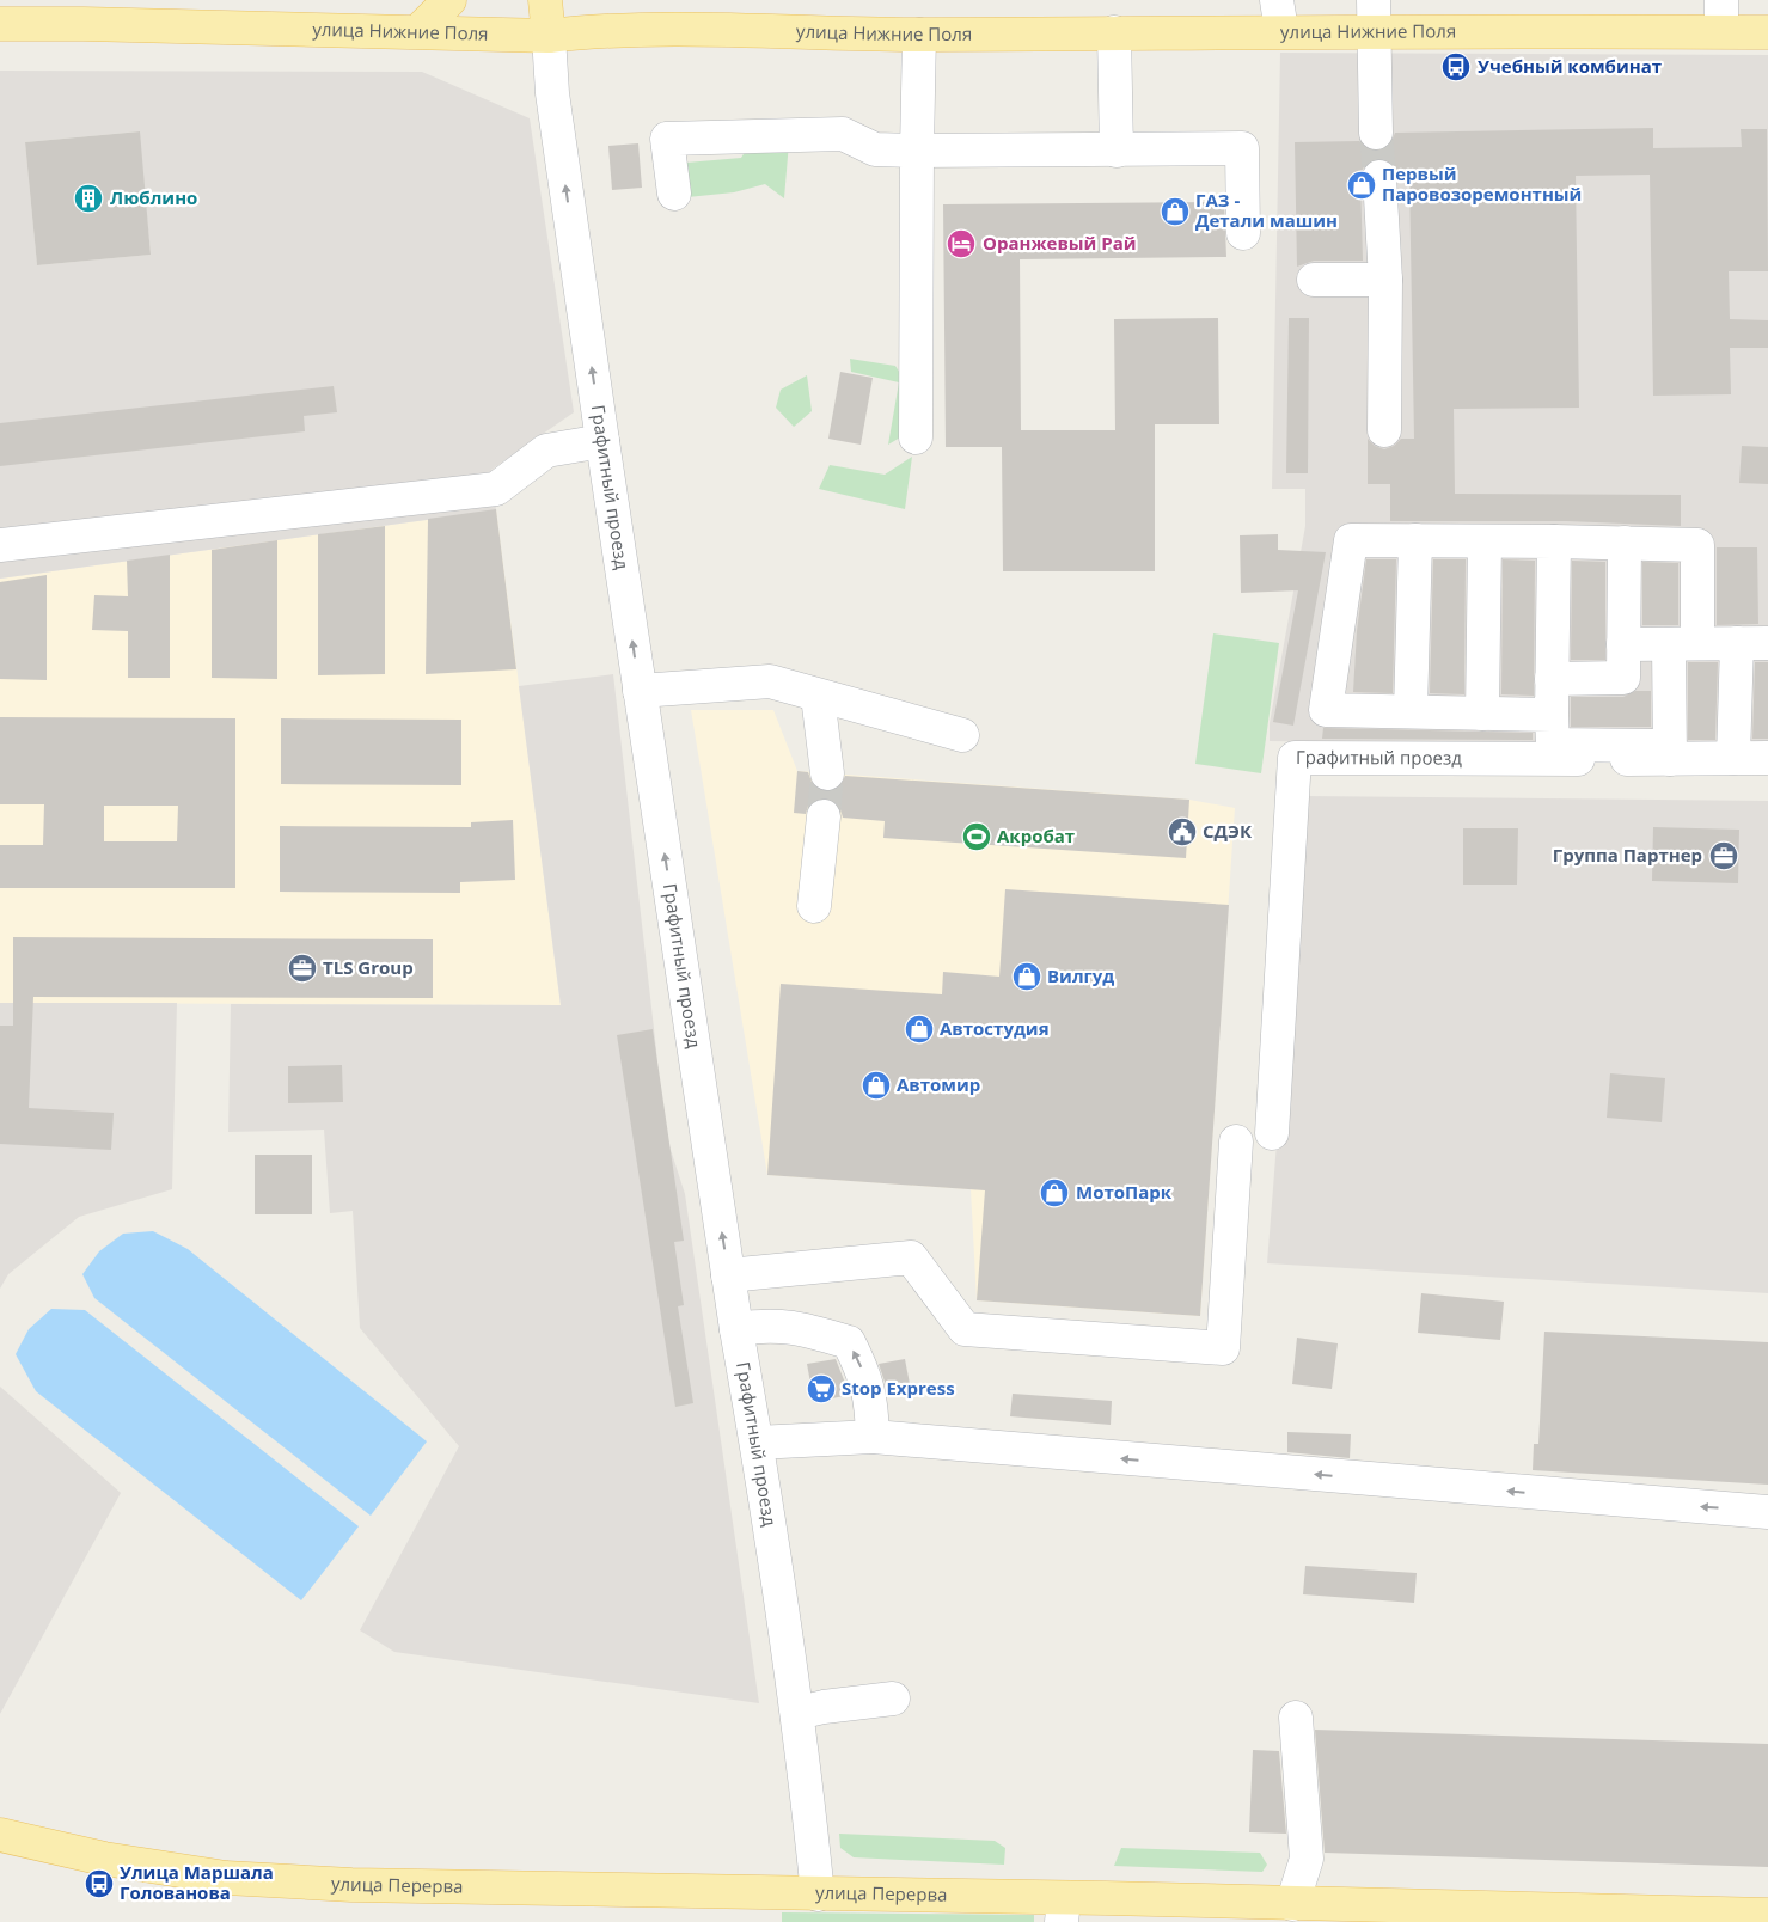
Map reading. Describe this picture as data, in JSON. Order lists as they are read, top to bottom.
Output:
{
  "streets": {
    "main road": ["улица Нижние Поля", "улица Перерва"],
    "street": ["Графитный проезд"]
  },
  "crossings": [
    ["улица Нижние Поля", "Графитный проезд"],
    ["Графитный проезд", "улица Перерва"]
  ],
  "one_way": ["Графитный проезд"],
  "places": {
    "bus stop": ["Учебный комбинат", "Улица Маршала Голованова"],
    "shop": [
      "Первый Паровозоремонтный",
      "ГАЗ - Детали машин",
      "Вилгуд",
      "Автостудия",
      "Автомир",
      "МотоПарк"
    ],
    "building": ["Люблино"],
    "hotel": ["Оранжевый Рай"],
    "public building": ["СДЭК"],
    "sports": ["Акробат"],
    "office": ["Группа Партнер", "TLS Group"],
    "supermarket": ["Stop Express"]
  }
}
